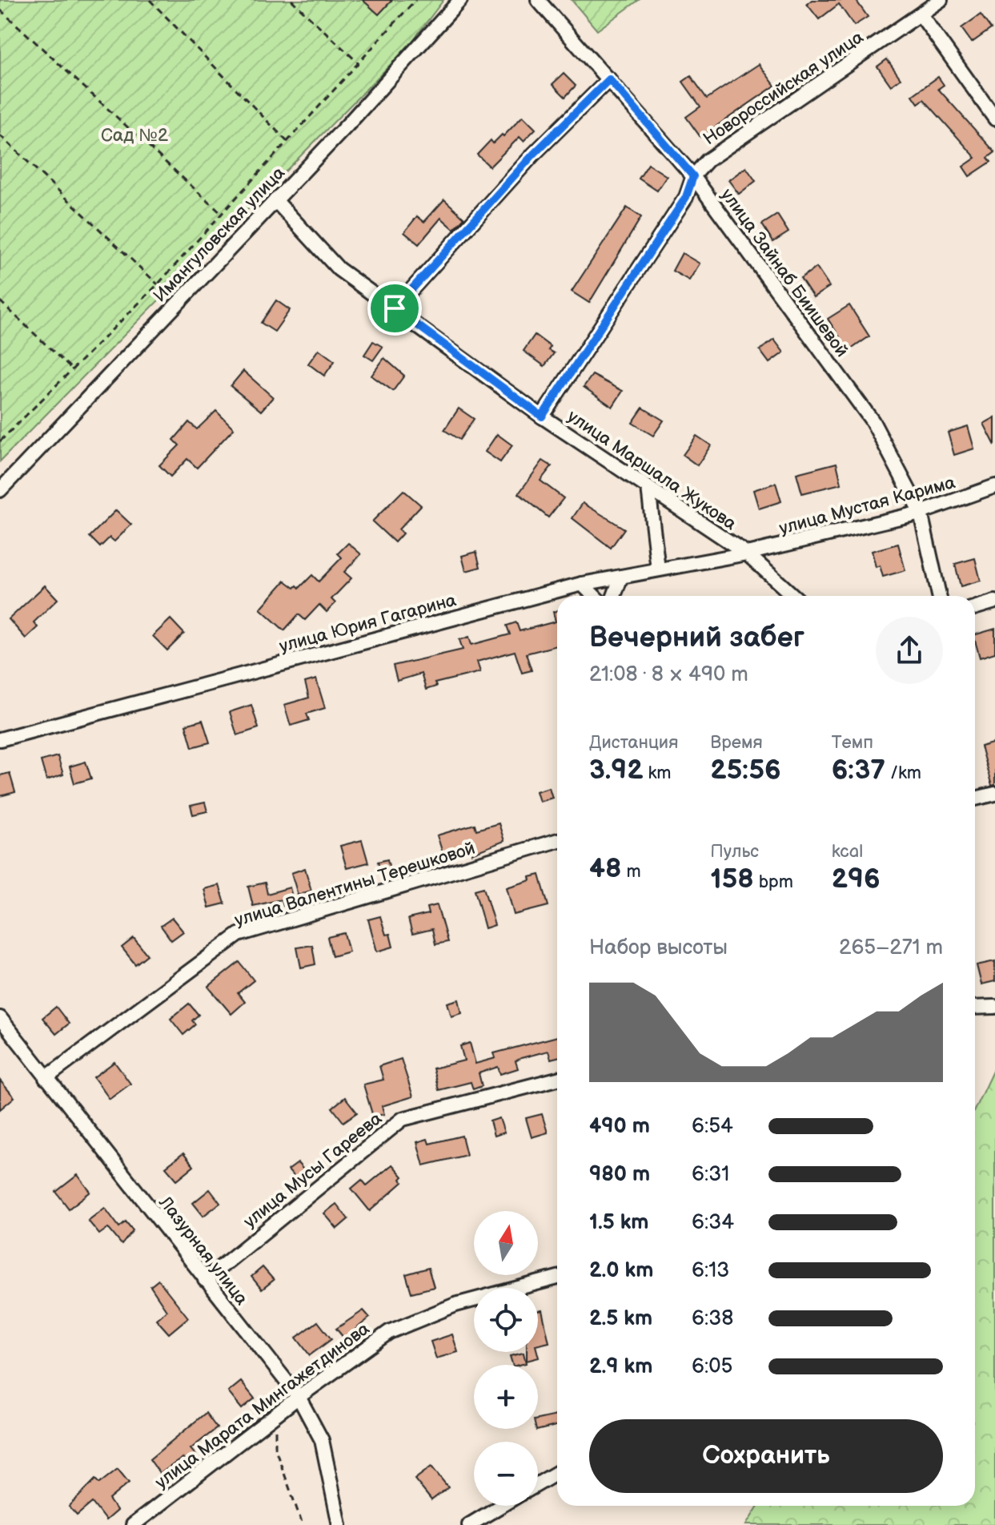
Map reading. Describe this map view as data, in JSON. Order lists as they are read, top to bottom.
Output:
{
  "streets": {
    "street": [
      "Новороссийская улица",
      "Имангуловская улица",
      "улица Зайнаб Биишевой",
      "улица Маршала Жукова",
      "улица Мустая Карима",
      "улица Юрия Гагарина",
      "улица Валентины Терешковой",
      "улица Мусы Гареева",
      "Лазурная улица",
      "улица Марата Мингажетдинова"
    ]
  },
  "crossings": [
    ["Новороссийская улица", "улица Зайнаб Биишевой"],
    ["Новороссийская улица", "улица Маршала Жукова"],
    ["Имангуловская улица", "улица Маршала Жукова"],
    ["улица Зайнаб Биишевой", "улица Мустая Карима"],
    ["улица Маршала Жукова", "улица Мустая Карима"],
    ["улица Маршала Жукова", "улица Юрия Гагарина"],
    ["улица Мустая Карима", "улица Юрия Гагарина"],
    ["улица Валентины Терешковой", "Лазурная улица"],
    ["улица Мусы Гареева", "Лазурная улица"],
    ["Лазурная улица", "улица Марата Мингажетдинова"]
  ],
  "parks": ["Сад №2"],
  "north": "top",
  "page": {
    "heading": ["Вечерний забег", "21:08 · 8 × 490 m"],
    "stats": [
      ["Дистанция", "3.92 km"],
      ["Время", "25:56"],
      ["Темп", "6:37 /km"],
      ["48 m"],
      ["Пульс", "158 bpm"],
      ["kcal", "296"]
    ],
    "chart": ["Набор высоты", "265–271 m"],
    "list": [
      {
        "name": "490 m",
        "note": "6:54"
      },
      {
        "name": "980 m",
        "note": "6:31"
      },
      {
        "name": "1.5 km",
        "note": "6:34"
      },
      {
        "name": "2.0 km",
        "note": "6:13"
      },
      {
        "name": "2.5 km",
        "note": "6:38"
      },
      {
        "name": "2.9 km",
        "note": "6:05"
      }
    ],
    "map_buttons": ["+", "−"],
    "buttons": "Сохранить"
  }
}
